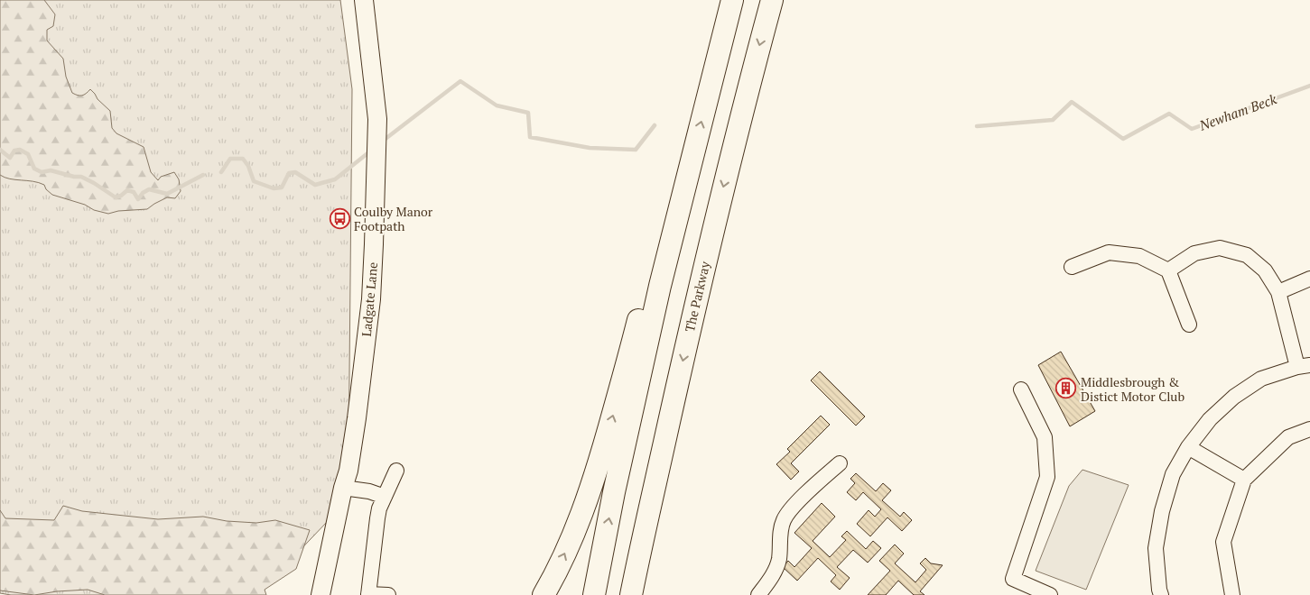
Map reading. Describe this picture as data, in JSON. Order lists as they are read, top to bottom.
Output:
{
  "streets": {
    "highway": ["The Parkway"],
    "main road": ["Ladgate Lane"]
  },
  "water": ["Newham Beck"],
  "places": {
    "bus stop": ["Coulby Manor Footpath"],
    "building": ["Middlesbrough & Distict Motor Club"]
  }
}
